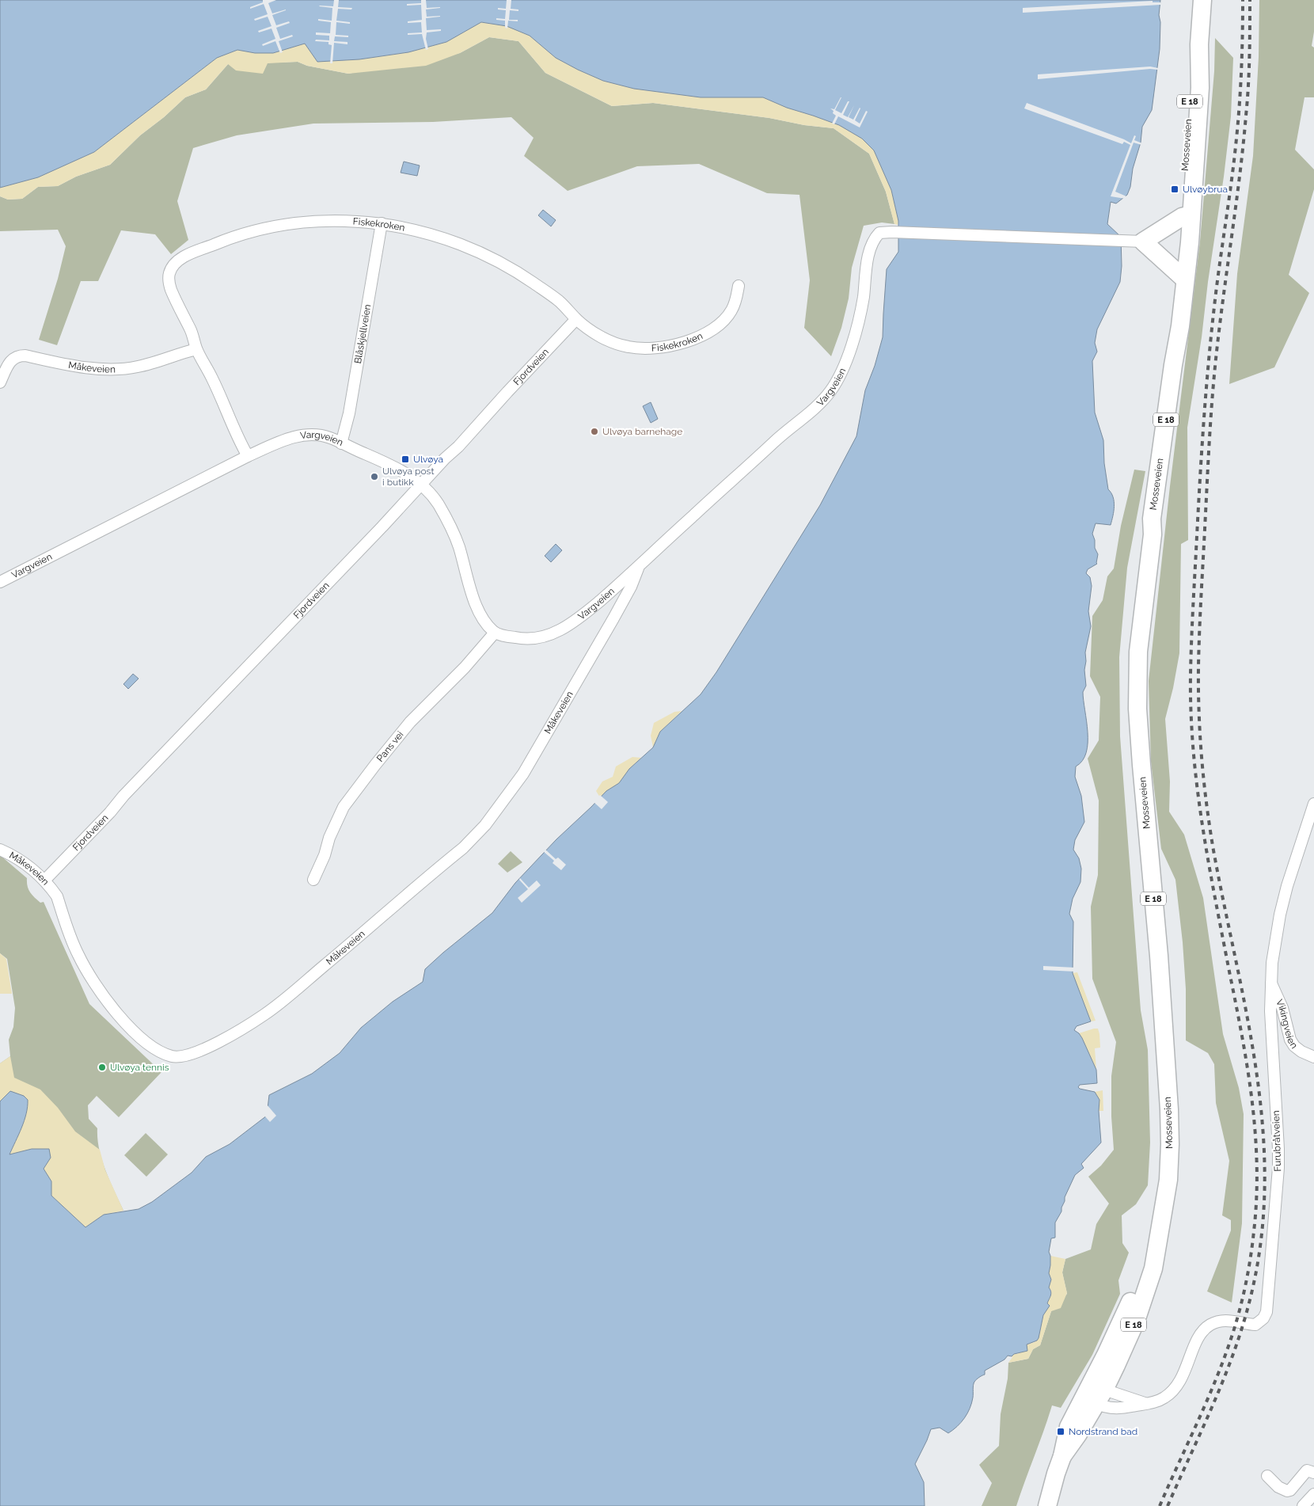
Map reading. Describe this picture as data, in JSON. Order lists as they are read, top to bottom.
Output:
{
  "streets": {
    "highway": ["E 18", "Mosseveien"],
    "street": [
      "Fiskekroken",
      "Blåskjellveien",
      "Måkeveien",
      "Fjordveien",
      "Vargveien",
      "Pans vei",
      "Vikingveien",
      "Furubråtveien"
    ]
  },
  "crossings": [
    ["Mosseveien", "Furubråtveien"],
    ["Fiskekroken", "Blåskjellveien"],
    ["Fiskekroken", "Måkeveien"],
    ["Fiskekroken", "Fjordveien"],
    ["Fiskekroken", "Vargveien"],
    ["Blåskjellveien", "Vargveien"],
    ["Måkeveien", "Fjordveien"],
    ["Måkeveien", "Vargveien"],
    ["Fjordveien", "Vargveien"],
    ["Vargveien", "Pans vei"],
    ["Vikingveien", "Furubråtveien"]
  ],
  "places": {
    "transit": ["Ulvøybrua", "Ulvøya", "Nordstrand bad"],
    "other": ["Ulvøya barnehage", "Ulvøya post i butikk", "Ulvøya tennis"]
  }
}
